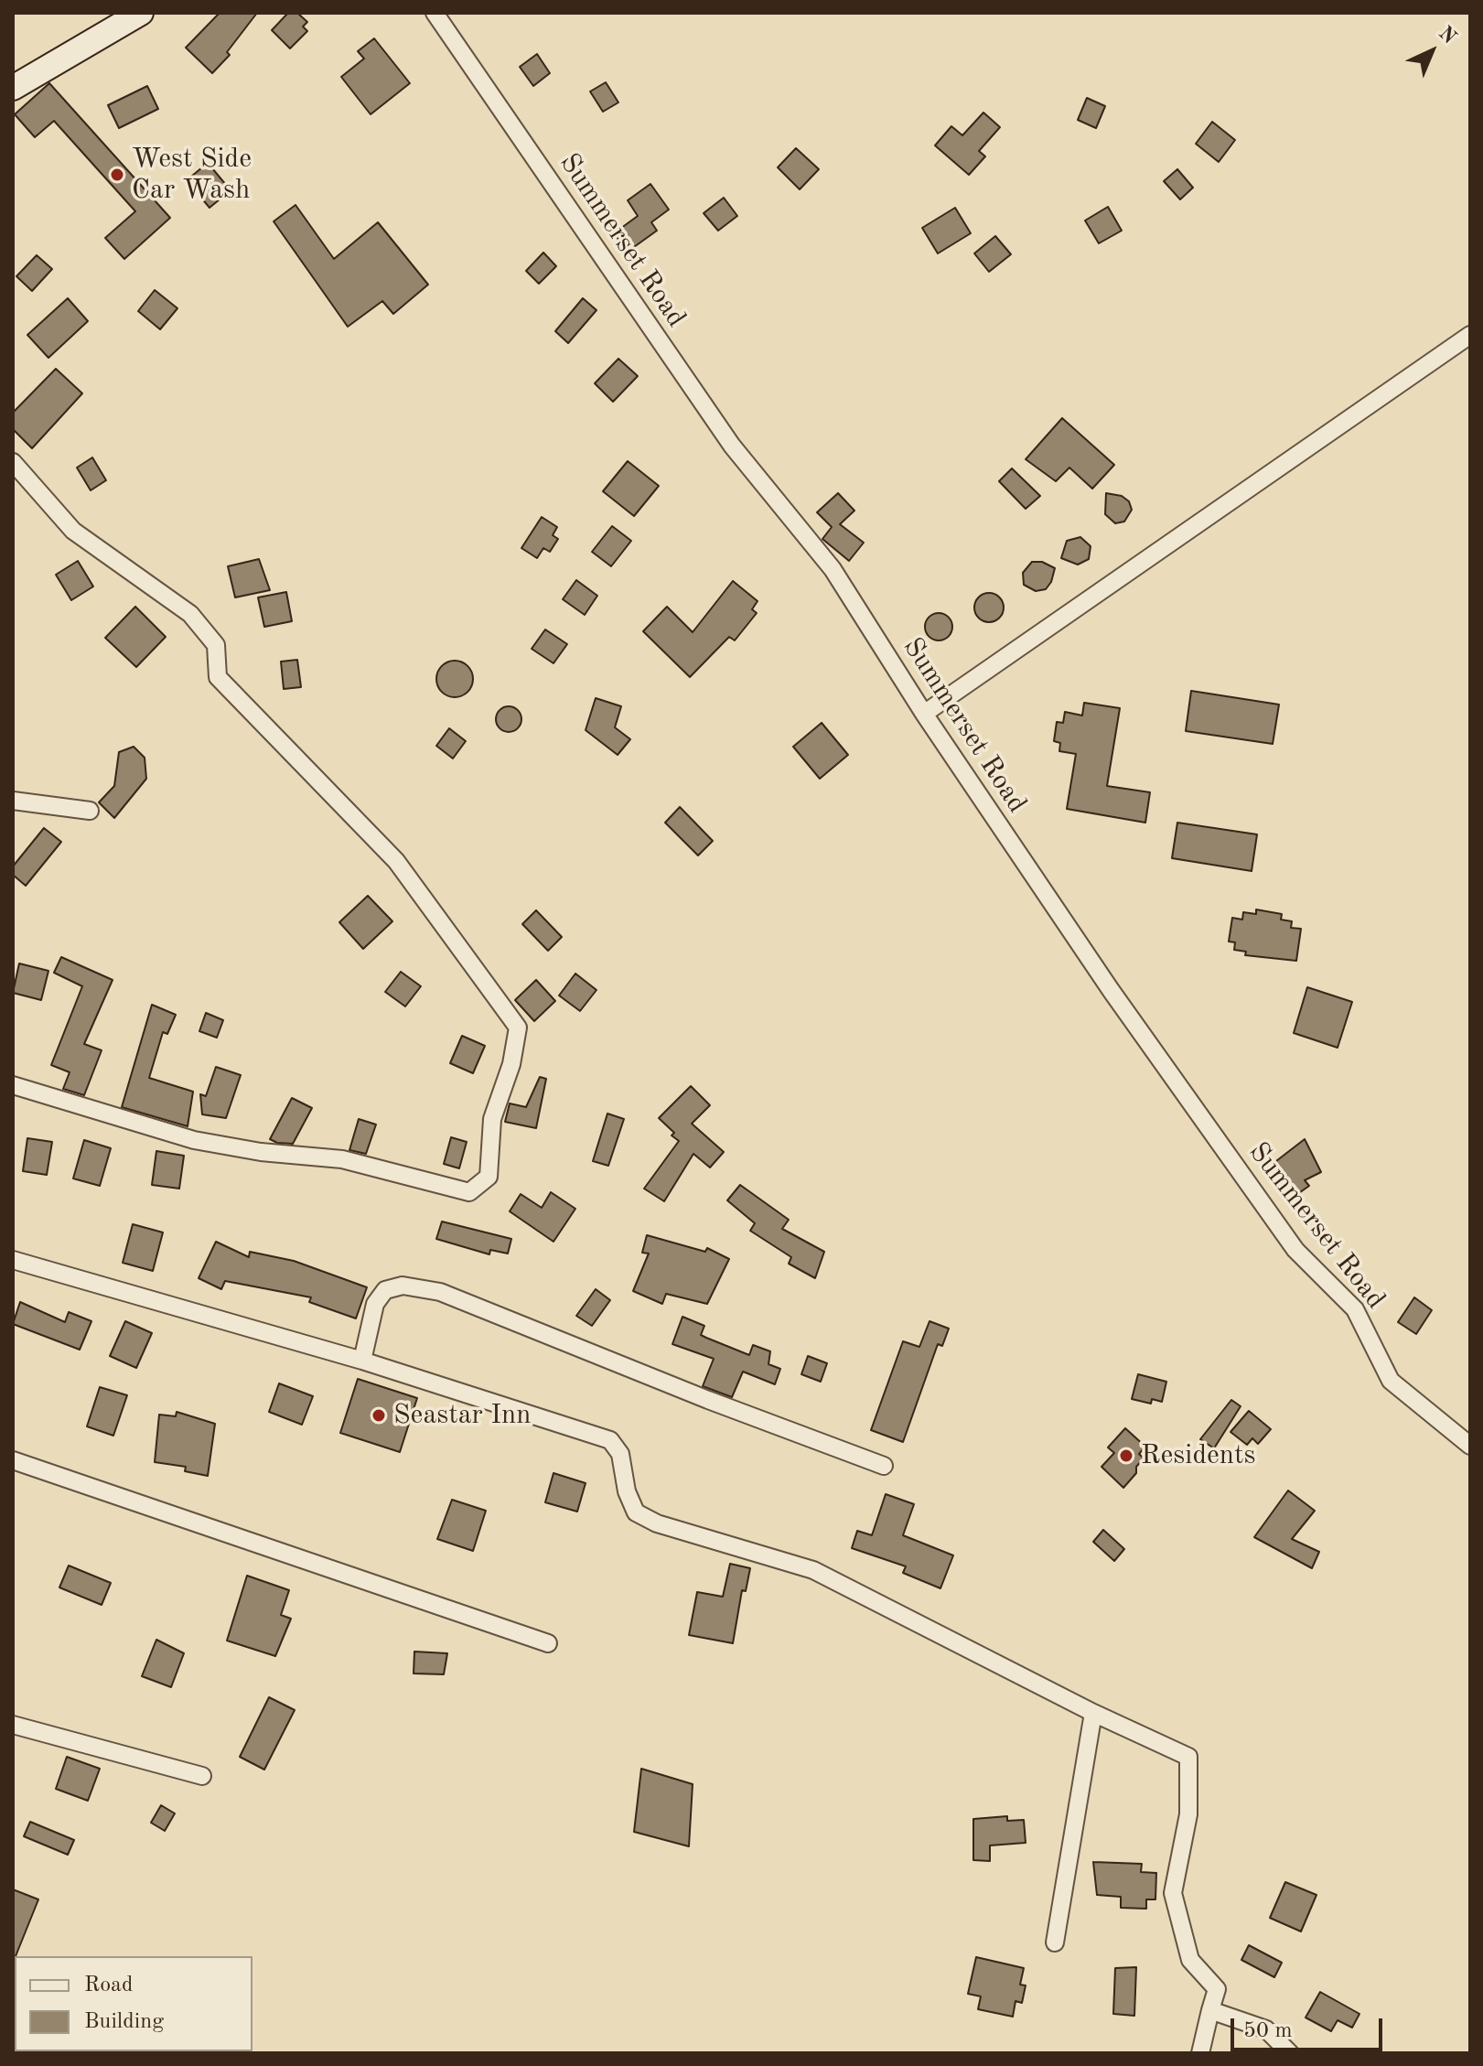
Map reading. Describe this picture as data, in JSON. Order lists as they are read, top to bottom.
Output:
{
  "streets": {
    "street": ["Summerset Road"]
  },
  "places": ["West Side Car Wash", "Seastar Inn", "Residents"],
  "legend": ["Road", "Building"],
  "scale_bar": "50 m",
  "north": "top right"
}
